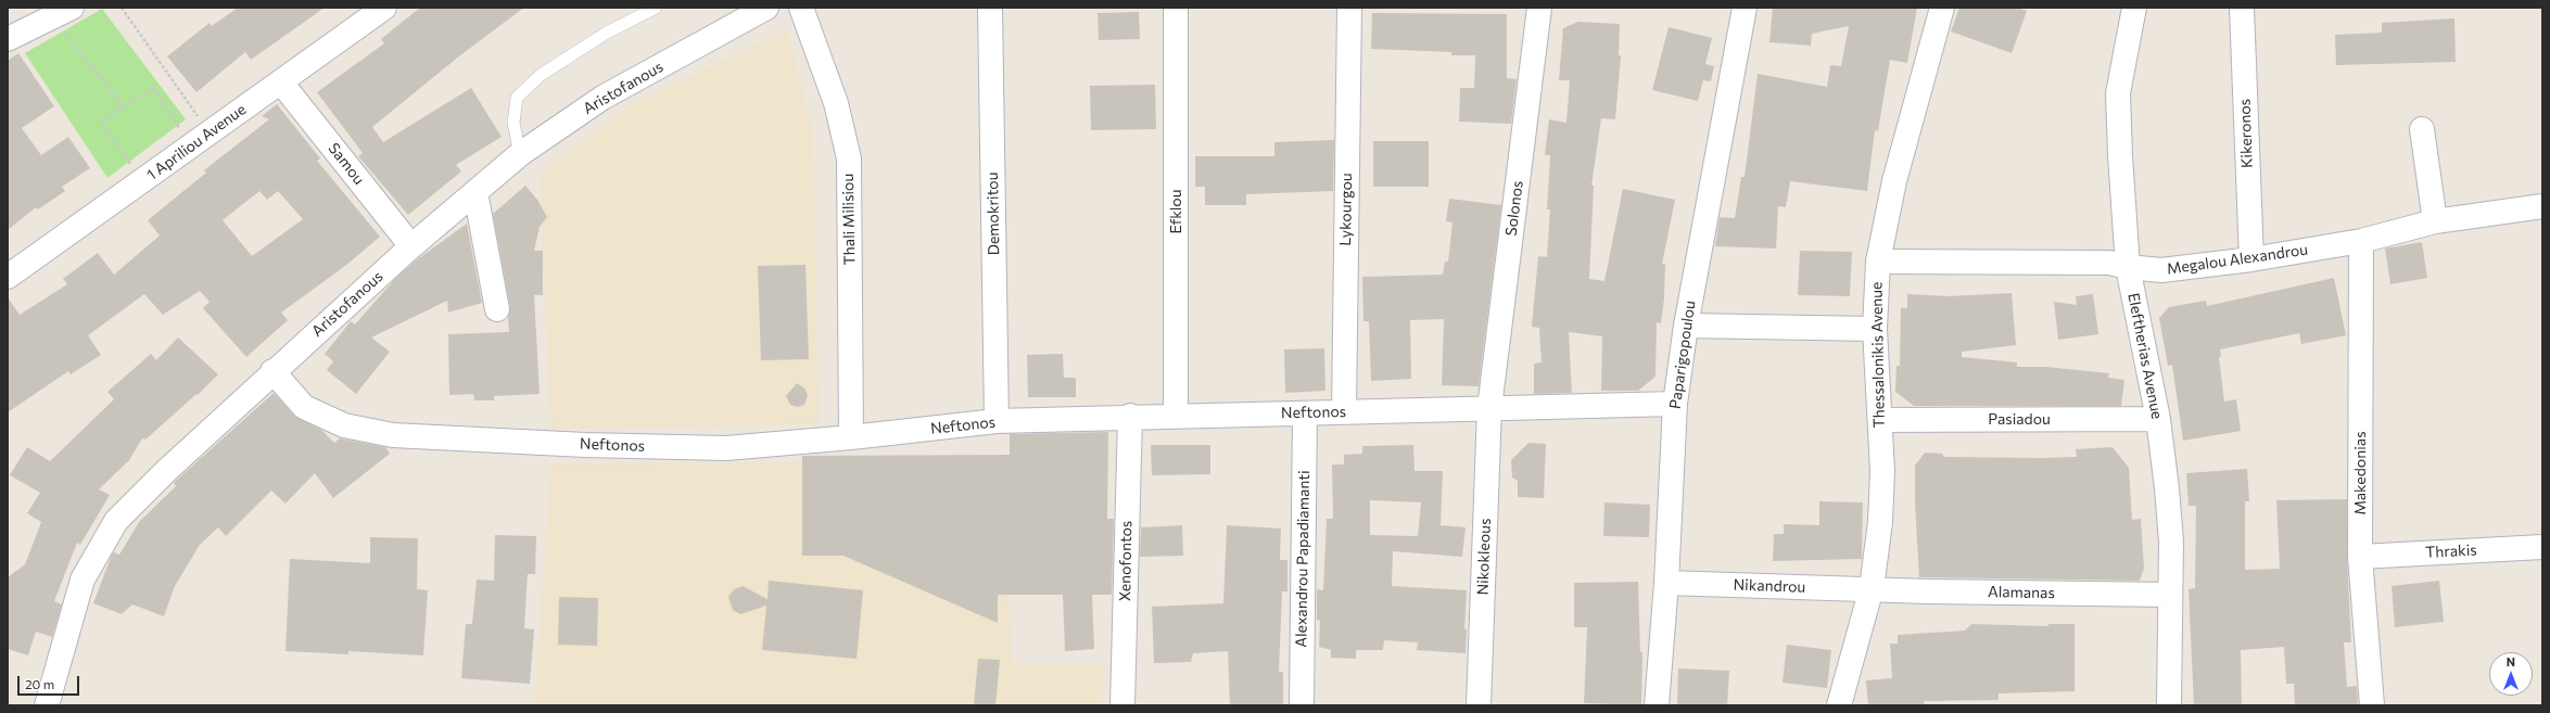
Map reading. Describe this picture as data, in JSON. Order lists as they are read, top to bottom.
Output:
{
  "streets": {
    "street": [
      "Aristofanous",
      "Kikeronos",
      "1 Apriliou Avenue",
      "Samou",
      "Solonos",
      "Lykourgou",
      "Efklou",
      "Demokritou",
      "Thali Milisiou",
      "Megalou Alexandrou",
      "Paparigopoulou",
      "Thessalonikis Avenue",
      "Eleftherias Avenue",
      "Neftonos",
      "Pasiadou",
      "Makedonias",
      "Thrakis",
      "Nikokleous",
      "Alexandrou Papadiamanti",
      "Xenofontos",
      "Nikandrou",
      "Alamanas"
    ]
  },
  "crossings": [
    ["Aristofanous", "Samou"],
    ["Aristofanous", "Neftonos"],
    ["Kikeronos", "Megalou Alexandrou"],
    ["1 Apriliou Avenue", "Samou"],
    ["Solonos", "Neftonos"],
    ["Solonos", "Nikokleous"],
    ["Lykourgou", "Neftonos"],
    ["Efklou", "Neftonos"],
    ["Demokritou", "Neftonos"],
    ["Thali Milisiou", "Neftonos"],
    ["Megalou Alexandrou", "Thessalonikis Avenue"],
    ["Megalou Alexandrou", "Eleftherias Avenue"],
    ["Megalou Alexandrou", "Makedonias"],
    ["Paparigopoulou", "Neftonos"],
    ["Paparigopoulou", "Nikandrou"],
    ["Thessalonikis Avenue", "Pasiadou"],
    ["Thessalonikis Avenue", "Nikandrou"],
    ["Thessalonikis Avenue", "Alamanas"],
    ["Eleftherias Avenue", "Pasiadou"],
    ["Eleftherias Avenue", "Alamanas"],
    ["Neftonos", "Nikokleous"],
    ["Neftonos", "Alexandrou Papadiamanti"],
    ["Neftonos", "Xenofontos"],
    ["Makedonias", "Thrakis"],
    ["Nikandrou", "Alamanas"]
  ],
  "scale_bar": "20 m",
  "north": "top"
}
